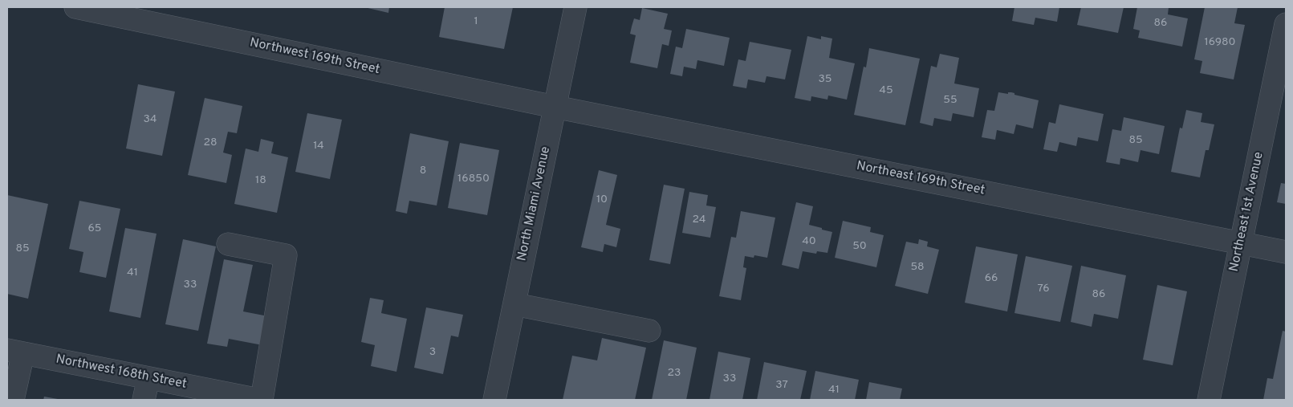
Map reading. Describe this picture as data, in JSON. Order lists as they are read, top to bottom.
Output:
{
  "streets": {
    "street": [
      "Northwest 169th Street",
      "Northeast 169th Street",
      "North Miami Avenue",
      "Northeast 1st Avenue",
      "Northwest 168th Street"
    ]
  },
  "crossings": [
    ["Northwest 169th Street", "Northeast 169th Street"],
    ["Northwest 169th Street", "North Miami Avenue"],
    ["Northeast 169th Street", "North Miami Avenue"],
    ["Northeast 169th Street", "Northeast 1st Avenue"]
  ],
  "house_numbers": [
    "1",
    "86",
    "16980",
    "35",
    "45",
    "55",
    "34",
    "85",
    "28",
    "14",
    "8",
    "16850",
    "18",
    "10",
    "24",
    "65",
    "40",
    "50",
    "85",
    "58",
    "41",
    "66",
    "33",
    "76",
    "86",
    "3",
    "23",
    "33",
    "37",
    "41"
  ]
}
